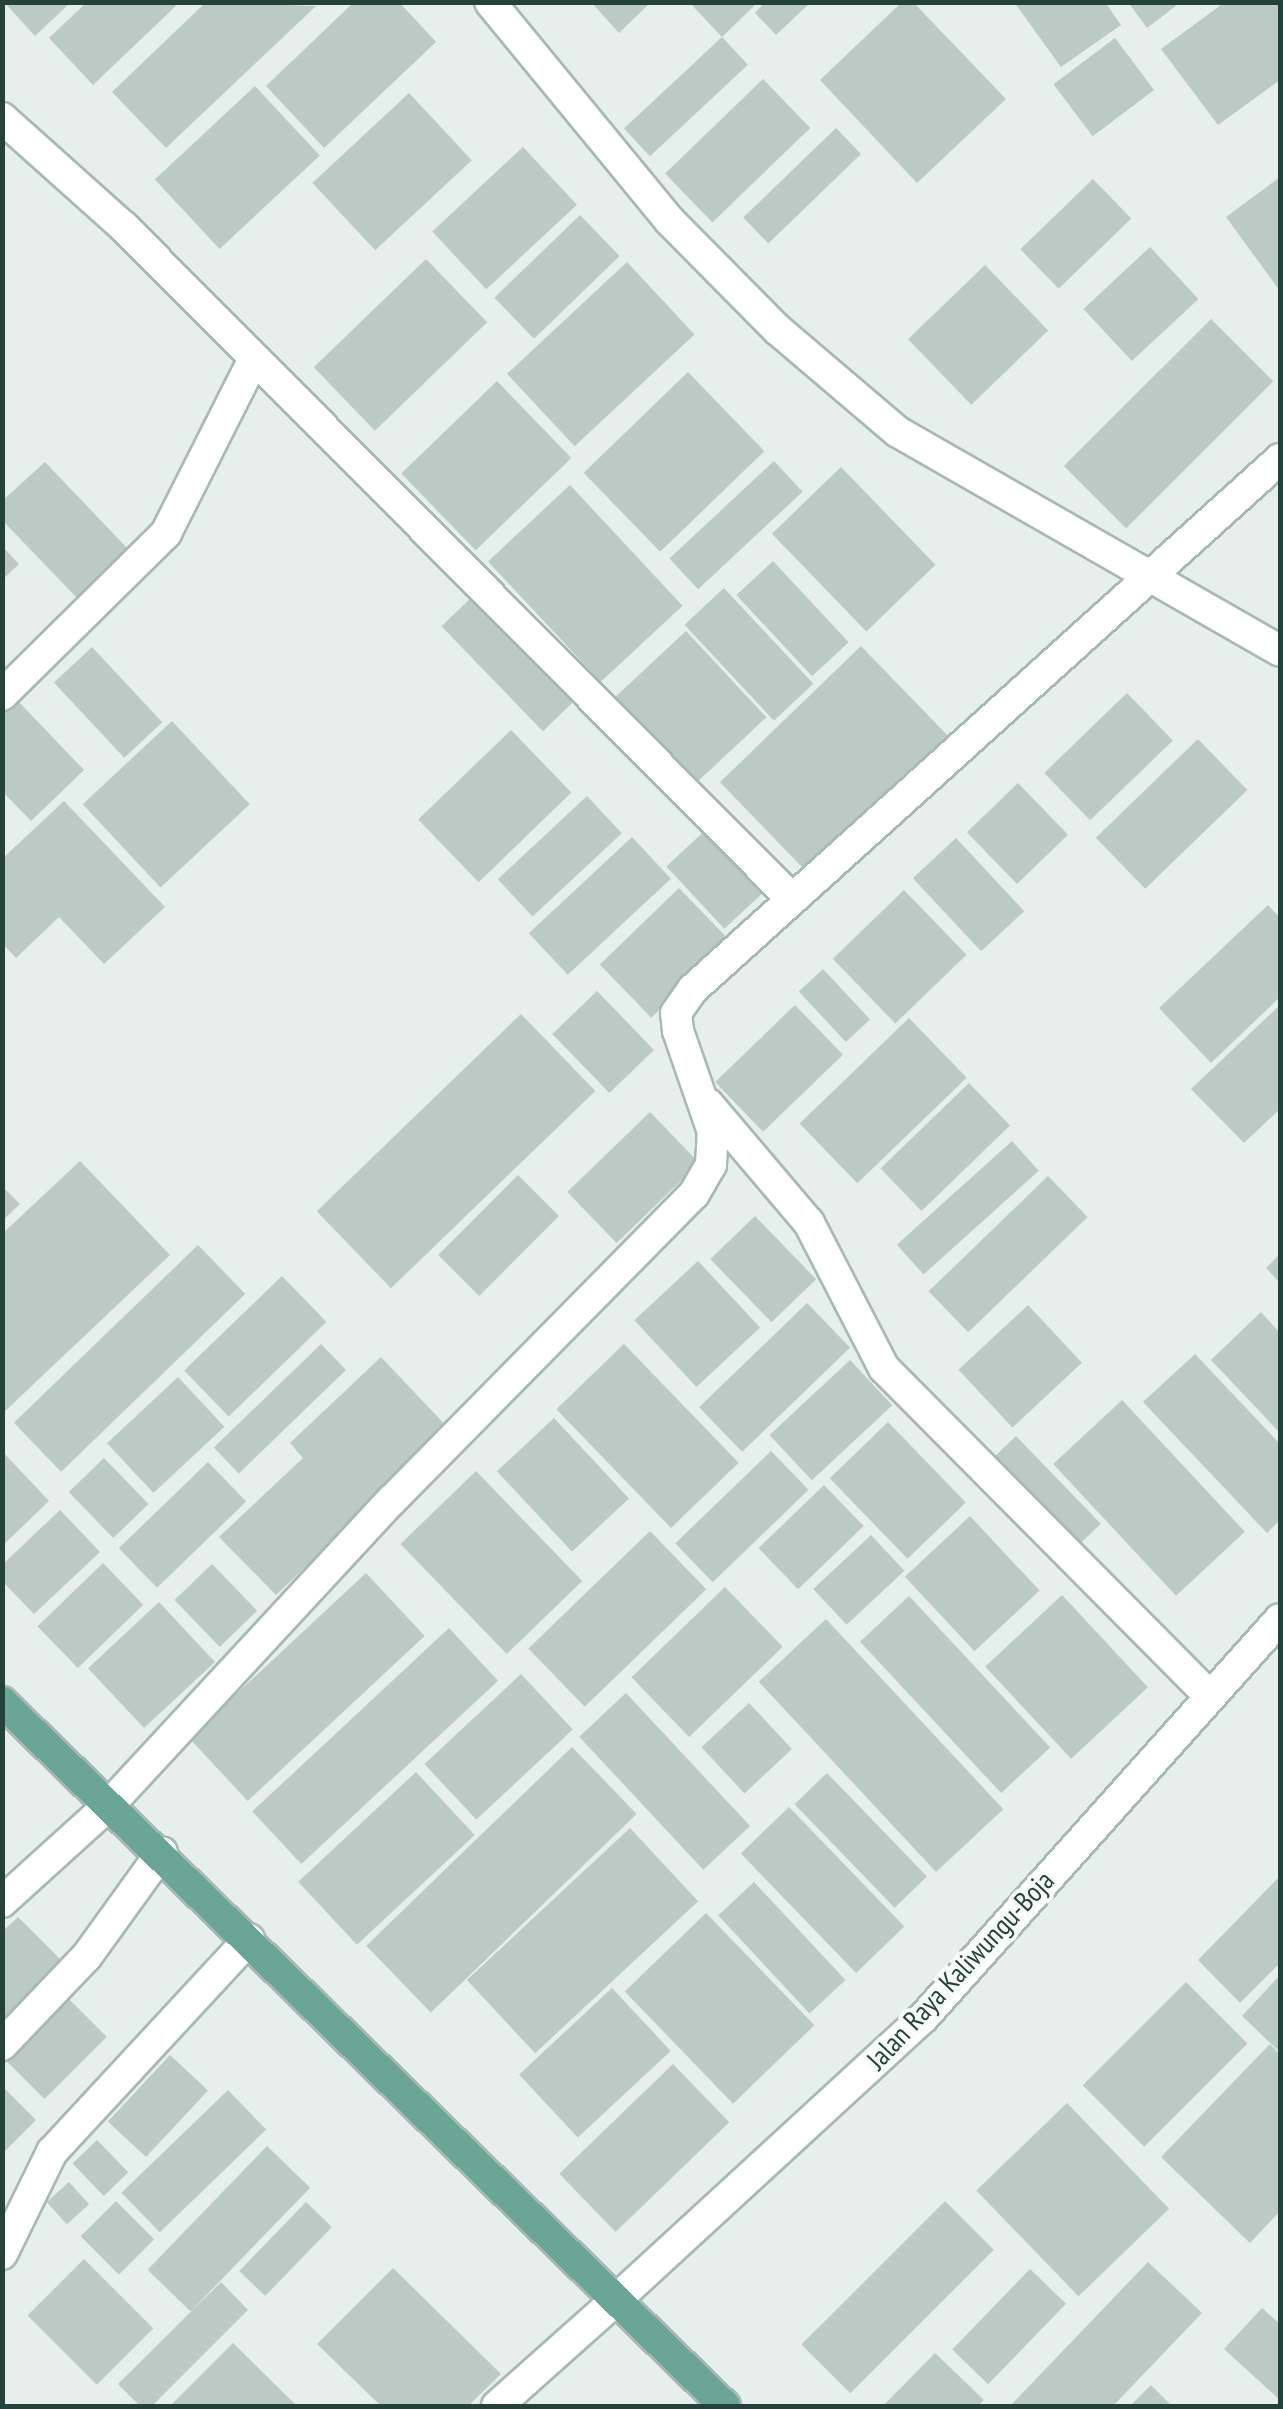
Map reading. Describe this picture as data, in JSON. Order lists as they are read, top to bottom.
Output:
{
  "streets": {
    "street": ["Jalan Raya Kaliwungu-Boja"]
  }
}
